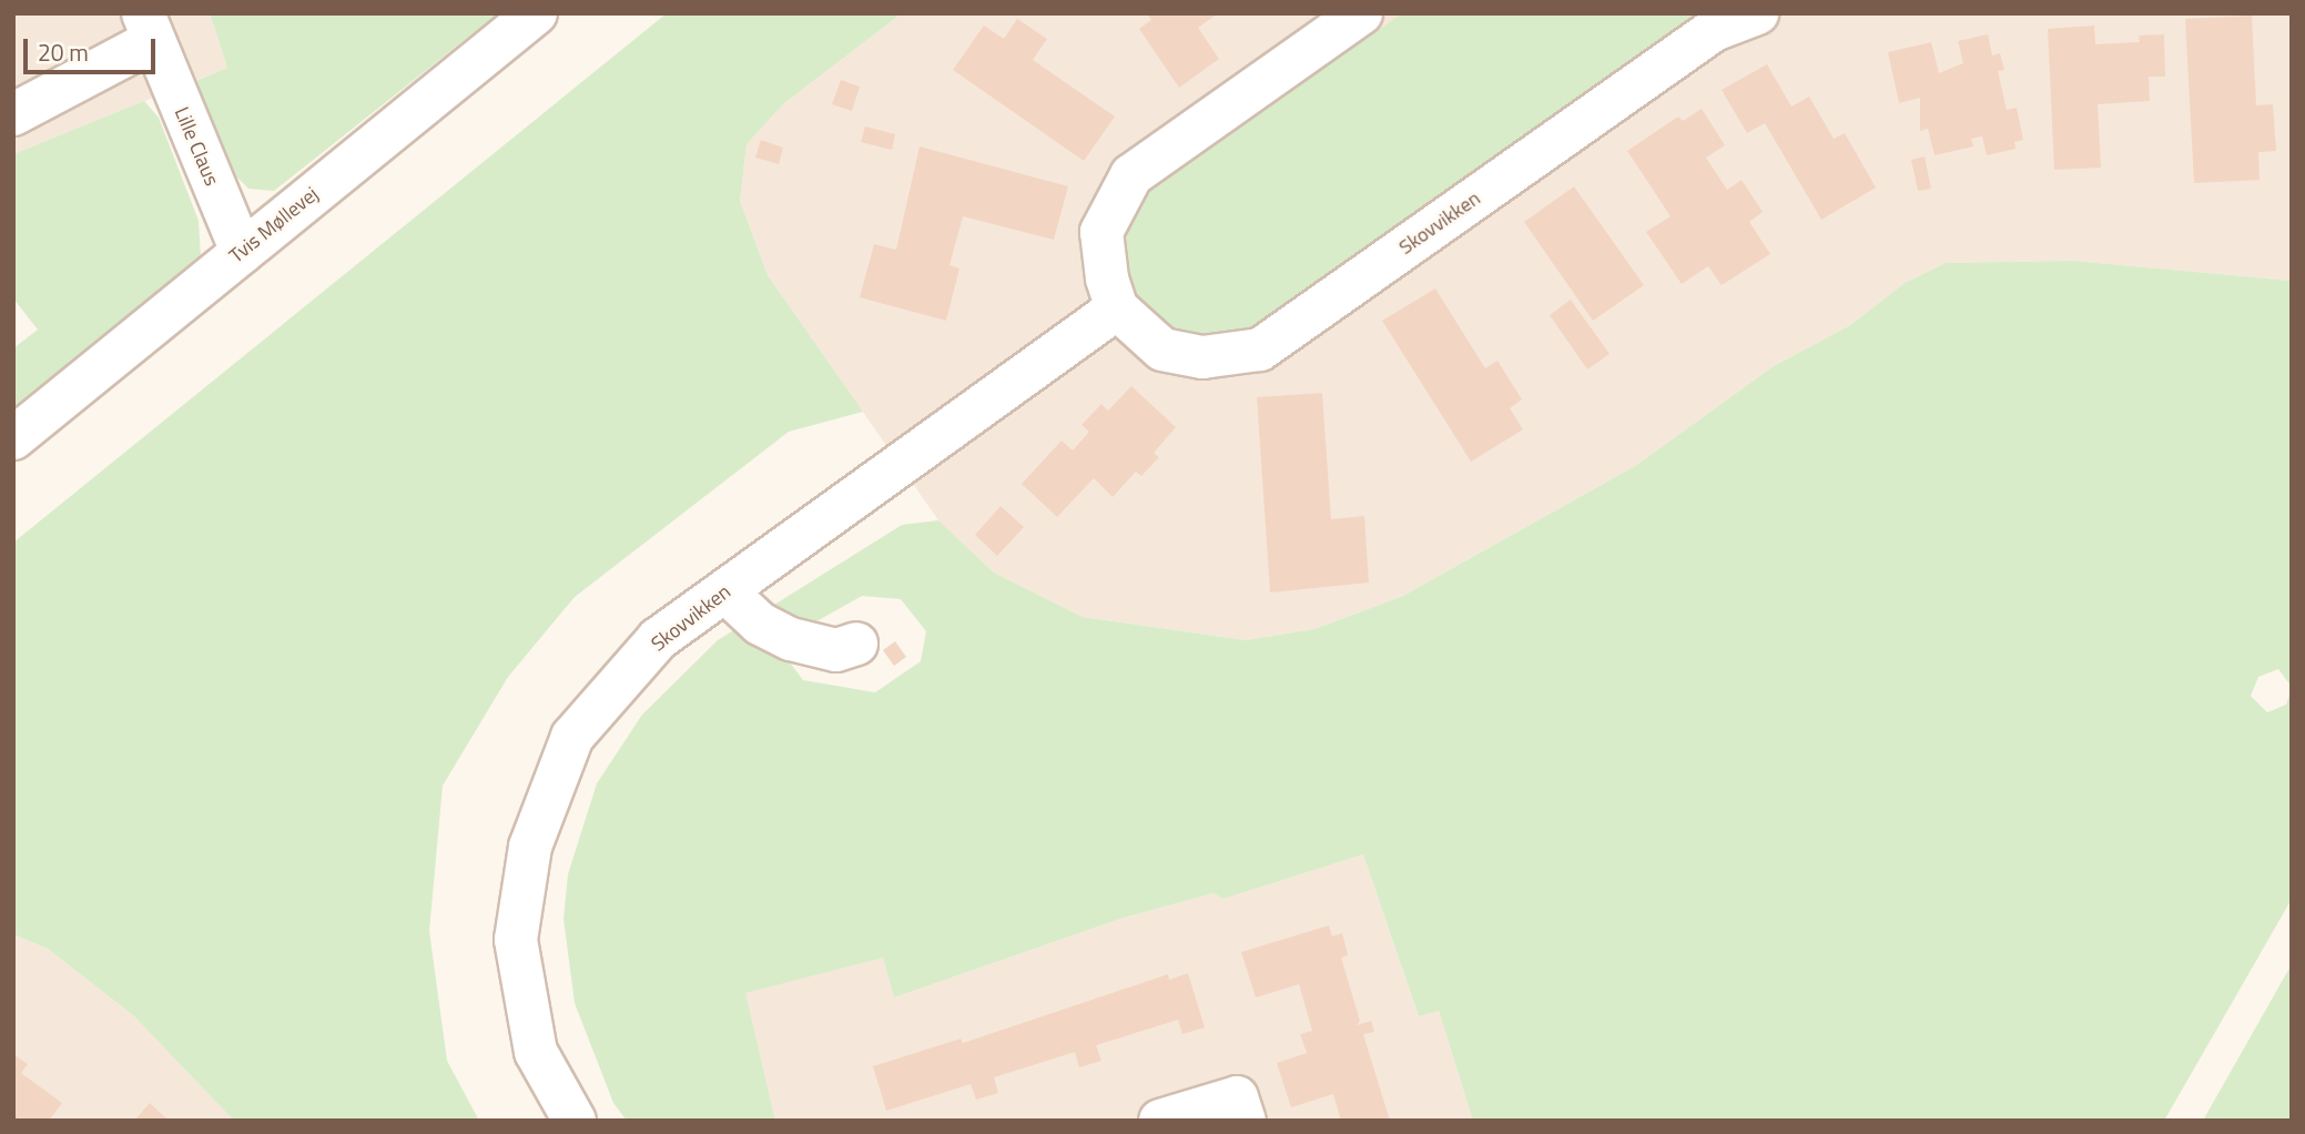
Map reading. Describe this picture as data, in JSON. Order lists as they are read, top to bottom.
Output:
{
  "streets": {
    "street": ["Lille Claus", "Skovvikken", "Tvis Møllevej"]
  },
  "crossings": [
    ["Lille Claus", "Tvis Møllevej"]
  ],
  "scale_bar": "20 m"
}
